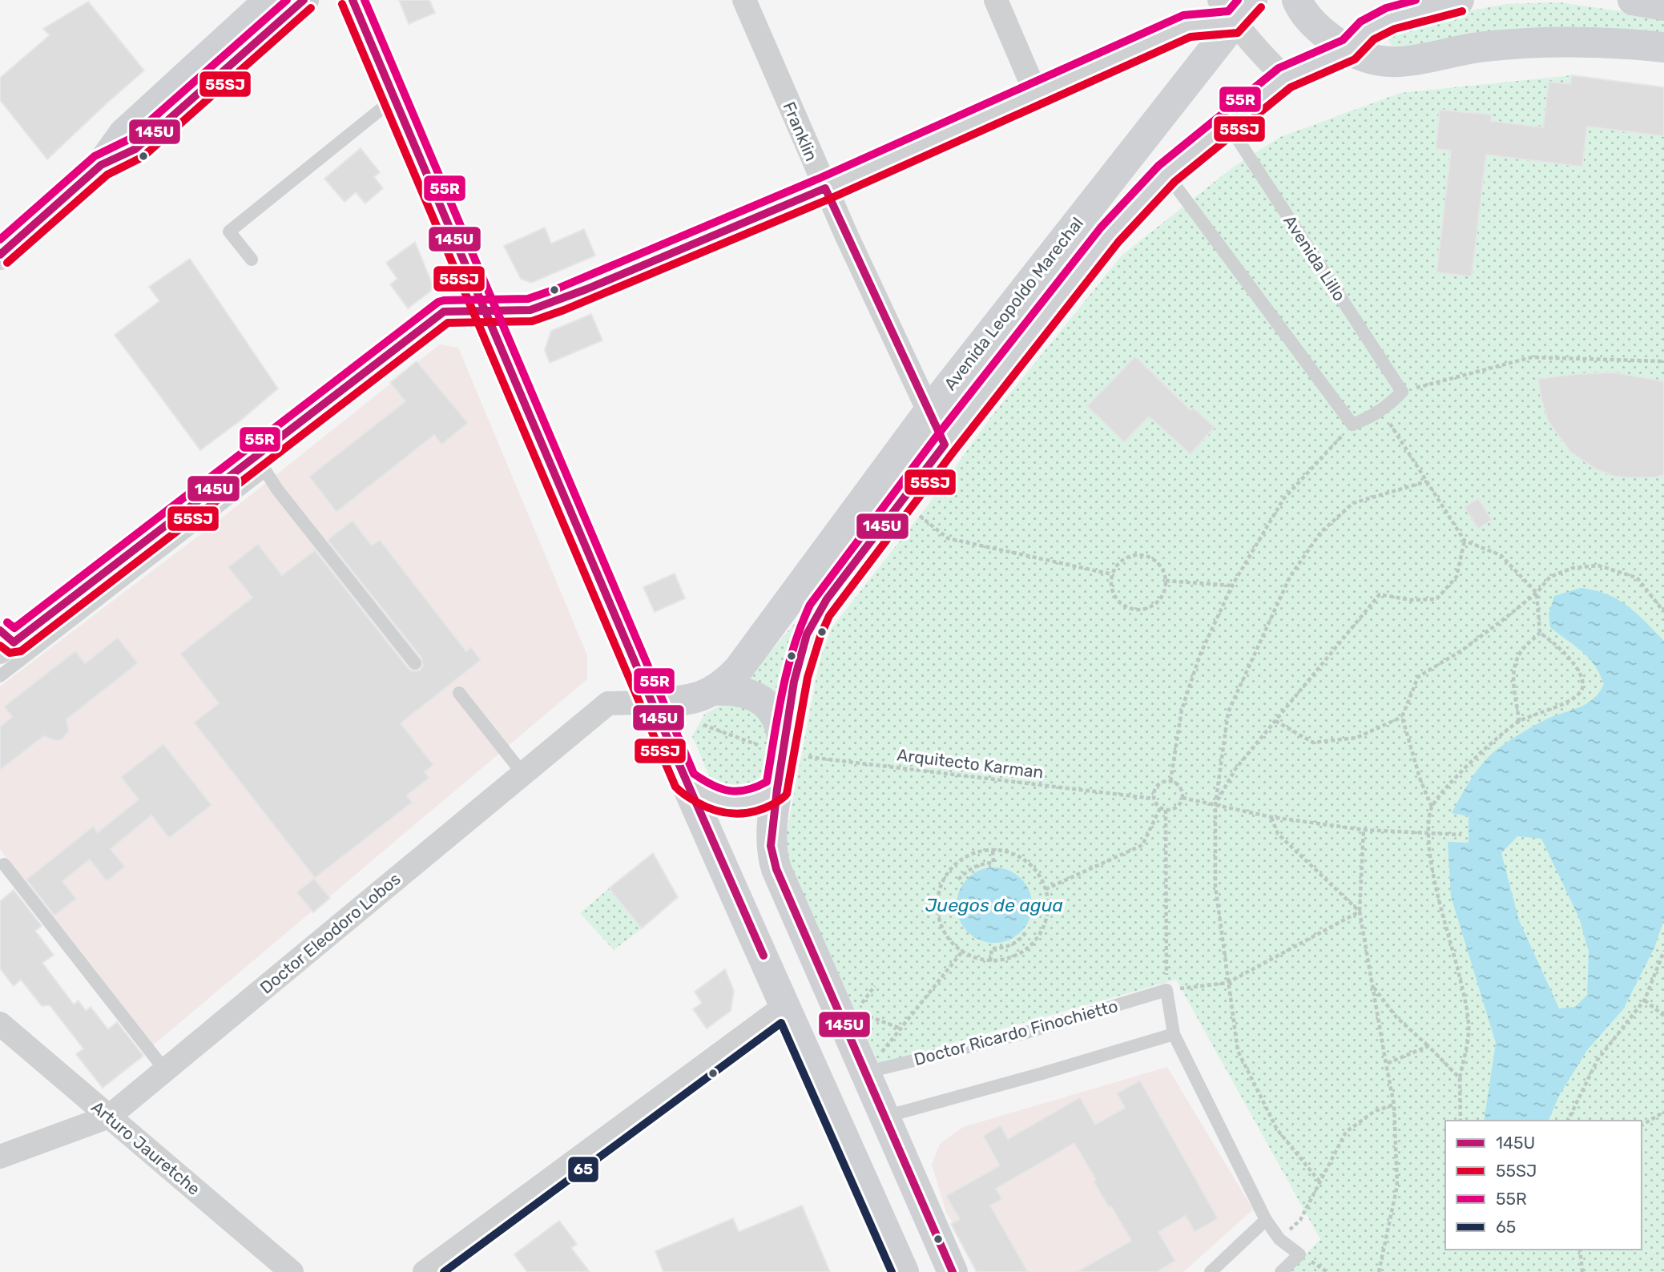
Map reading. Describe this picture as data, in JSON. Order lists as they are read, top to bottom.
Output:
{
  "streets": {
    "main road": ["Avenida Leopoldo Marechal"],
    "street": ["Franklin", "Doctor Eleodoro Lobos", "Arturo Jauretche"],
    "lane": ["Avenida Lillo", "Doctor Ricardo Finochietto"],
    "path": ["Arquitecto Karman"]
  },
  "crossings": [
    ["Franklin", "Avenida Leopoldo Marechal"],
    ["Avenida Lillo", "Avenida Leopoldo Marechal"],
    ["Avenida Leopoldo Marechal", "Arquitecto Karman"],
    ["Avenida Leopoldo Marechal", "Doctor Eleodoro Lobos"],
    ["Avenida Leopoldo Marechal", "Doctor Ricardo Finochietto"],
    ["Arquitecto Karman", "Doctor Eleodoro Lobos"],
    ["Doctor Eleodoro Lobos", "Arturo Jauretche"]
  ],
  "water": ["Juegos de agua"],
  "lines": [
    "transit line 145U",
    "transit line 55R",
    "transit line 55SJ",
    "transit line 65"
  ],
  "legend": [
    "145U",
    "55SJ",
    "55R",
    "65"
  ]
}
